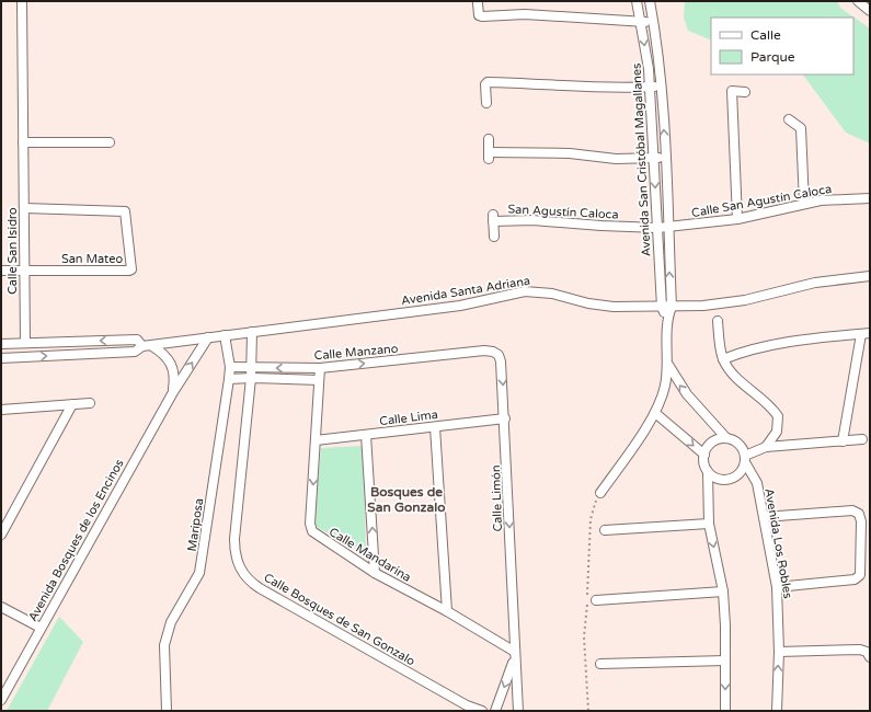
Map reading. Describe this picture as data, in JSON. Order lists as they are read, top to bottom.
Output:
{
  "streets": {
    "street": [
      "Avenida San Cristóbal Magallanes",
      "Calle San Agustín Caloca",
      "San Agustín Caloca",
      "Calle San Isidro",
      "San Mateo",
      "Avenida Santa Adriana",
      "Calle Manzano",
      "Calle Lima",
      "Calle Limón",
      "Mariposa",
      "Avenida Bosques de los Encinos",
      "Avenida Los Robles",
      "Calle Mandarina",
      "Calle Bosques de San Gonzalo"
    ]
  },
  "crossings": [
    ["Avenida San Cristóbal Magallanes", "Calle San Agustín Caloca"],
    ["Avenida San Cristóbal Magallanes", "San Agustín Caloca"],
    ["Avenida San Cristóbal Magallanes", "Avenida Santa Adriana"],
    ["Calle San Agustín Caloca", "San Agustín Caloca"],
    ["Calle San Isidro", "San Mateo"],
    ["Calle San Isidro", "Avenida Santa Adriana"],
    ["Avenida Santa Adriana", "Mariposa"],
    ["Avenida Santa Adriana", "Avenida Bosques de los Encinos"],
    ["Avenida Santa Adriana", "Calle Bosques de San Gonzalo"],
    ["Calle Manzano", "Calle Limón"],
    ["Calle Manzano", "Mariposa"],
    ["Calle Manzano", "Calle Mandarina"],
    ["Calle Manzano", "Calle Bosques de San Gonzalo"],
    ["Calle Lima", "Calle Limón"],
    ["Calle Lima", "Calle Mandarina"],
    ["Calle Limón", "Calle Mandarina"]
  ],
  "districts": ["Bosques de San Gonzalo"],
  "legend": ["Calle", "Parque"]
}
